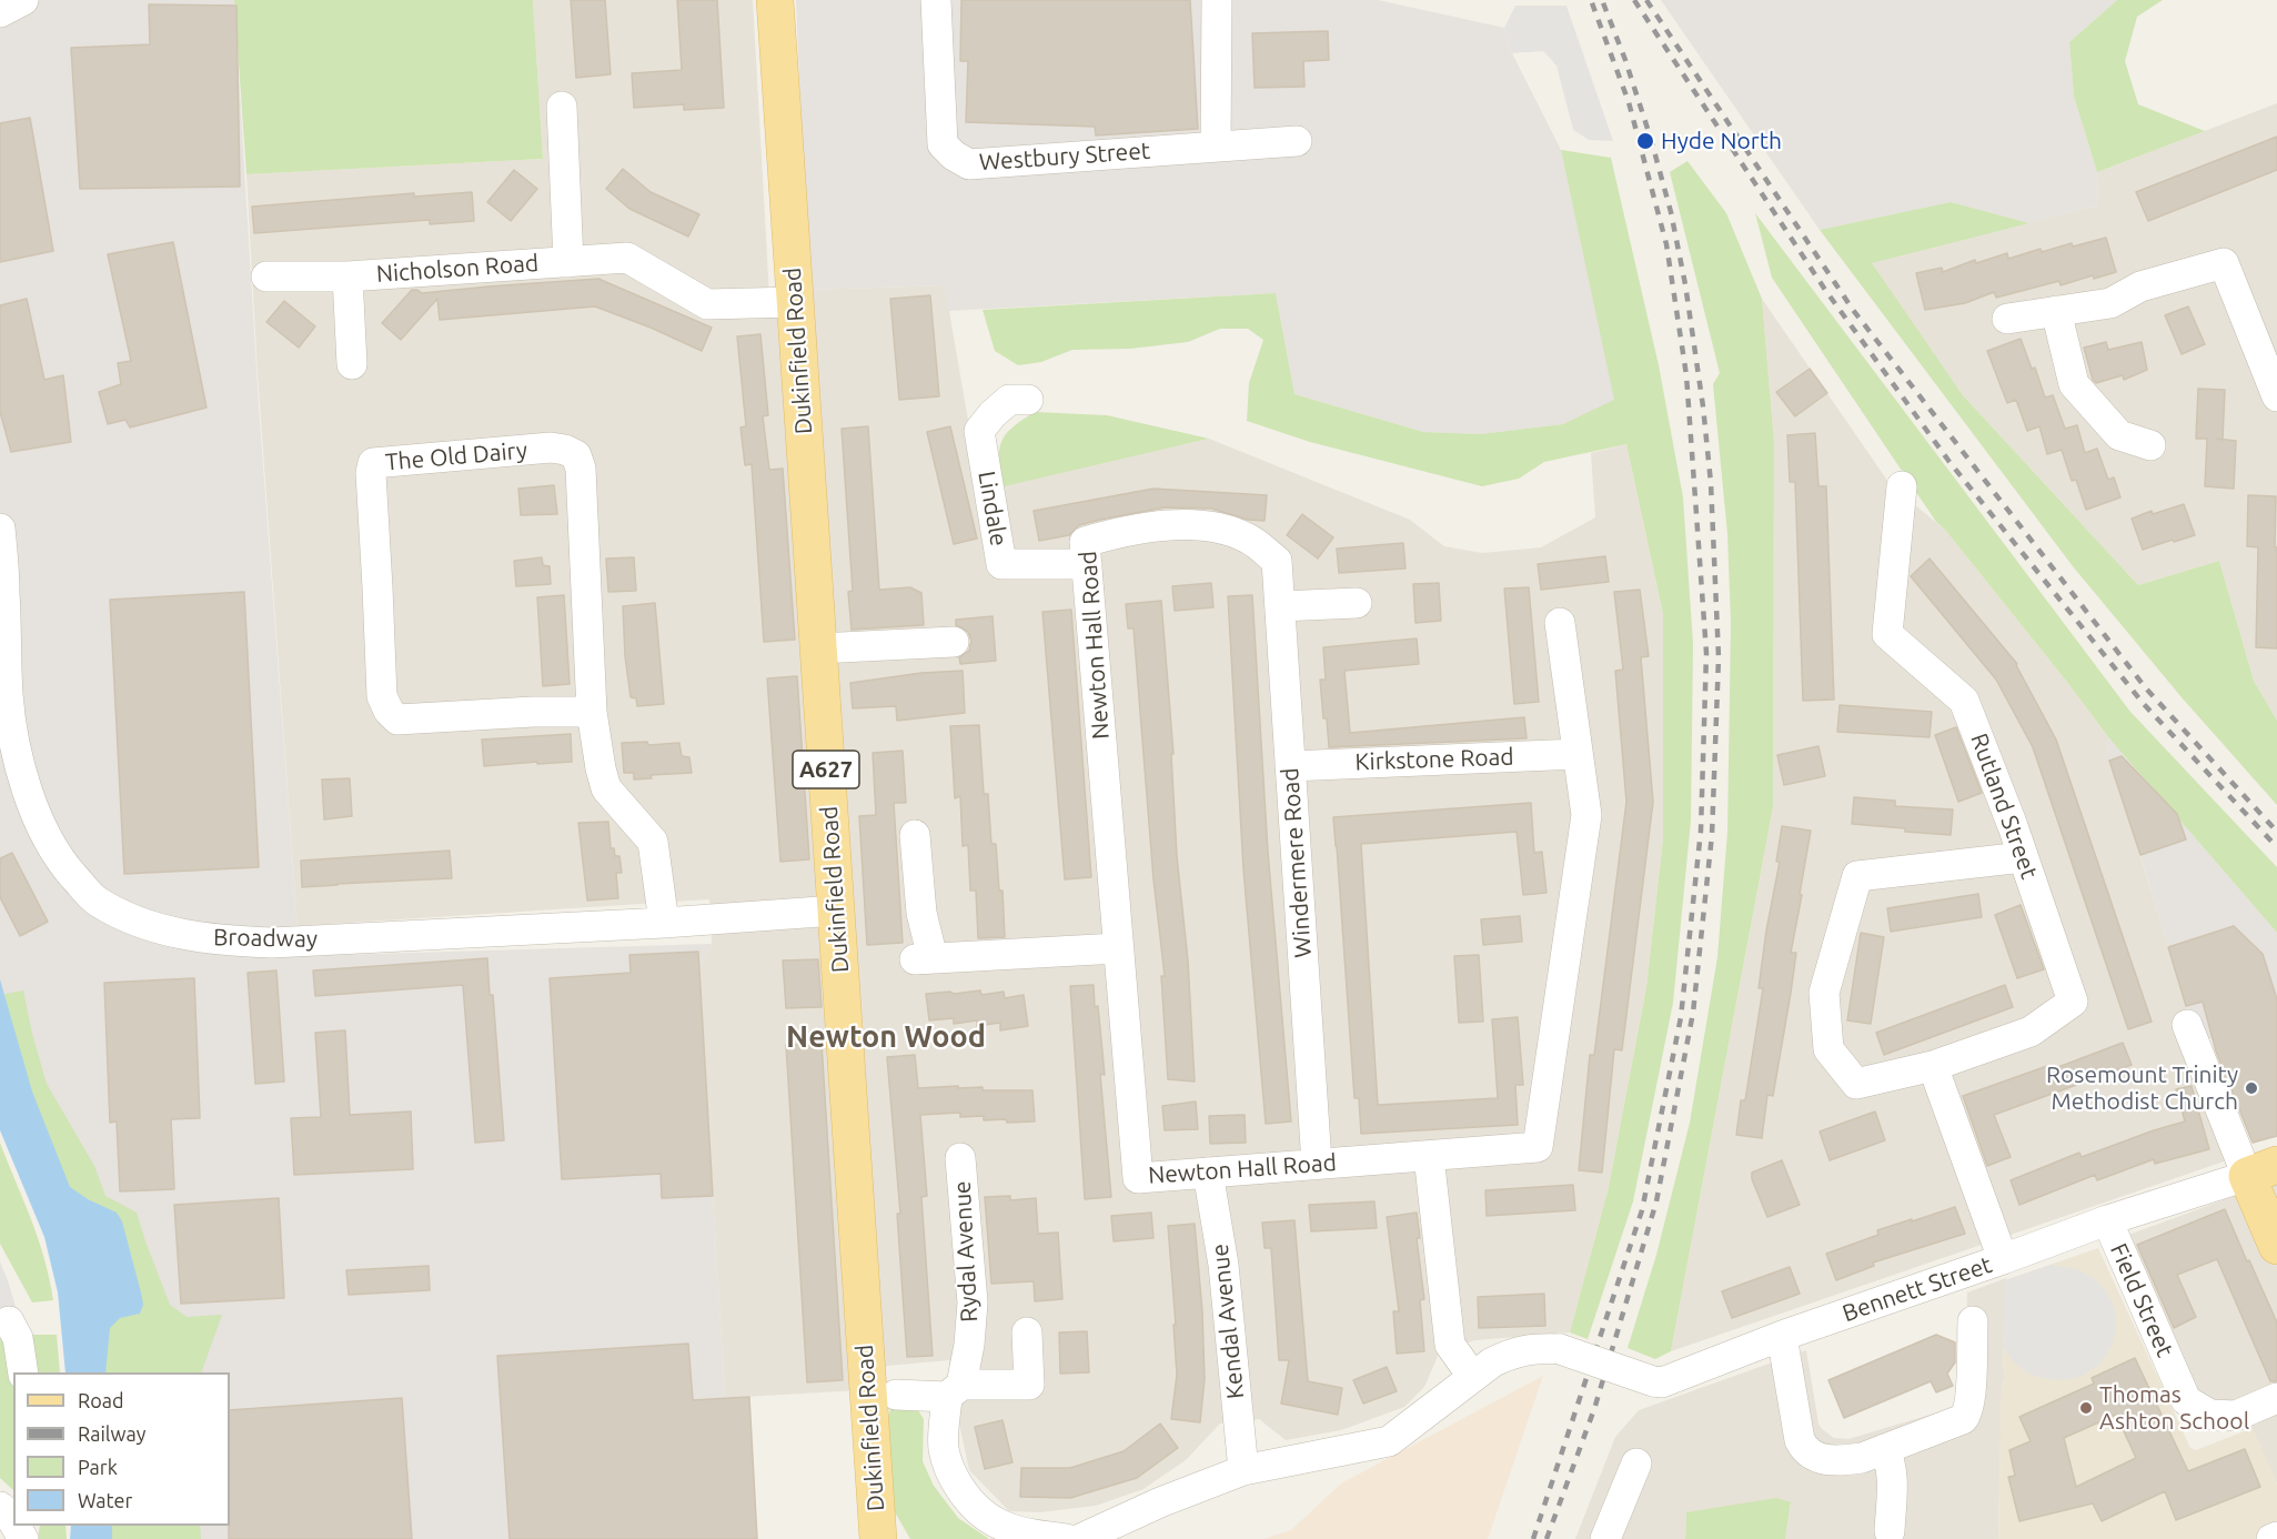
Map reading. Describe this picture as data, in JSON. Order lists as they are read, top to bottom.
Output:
{
  "streets": {
    "main road": ["Dukinfield Road", "A627"],
    "street": [
      "Westbury Street",
      "Nicholson Road",
      "The Old Dairy",
      "Lindale",
      "Newton Hall Road",
      "Kirkstone Road",
      "Rutland Street",
      "Windermere Road",
      "Broadway",
      "Rydal Avenue",
      "Bennett Street",
      "Field Street",
      "Kendal Avenue"
    ]
  },
  "crossings": [
    ["Nicholson Road", "Dukinfield Road"],
    ["Dukinfield Road", "Broadway"],
    ["The Old Dairy", "Broadway"],
    ["Lindale", "Newton Hall Road"],
    ["Newton Hall Road", "Kirkstone Road"],
    ["Newton Hall Road", "Windermere Road"],
    ["Newton Hall Road", "Kendal Avenue"],
    ["Kirkstone Road", "Windermere Road"],
    ["Bennett Street", "Field Street"],
    ["Bennett Street", "Kendal Avenue"]
  ],
  "districts": ["Newton Wood"],
  "places": ["Hyde North", "Rosemount Trinity Methodist Church", "Thomas Ashton School"],
  "legend": [
    "Road",
    "Railway",
    "Park",
    "Water"
  ]
}
